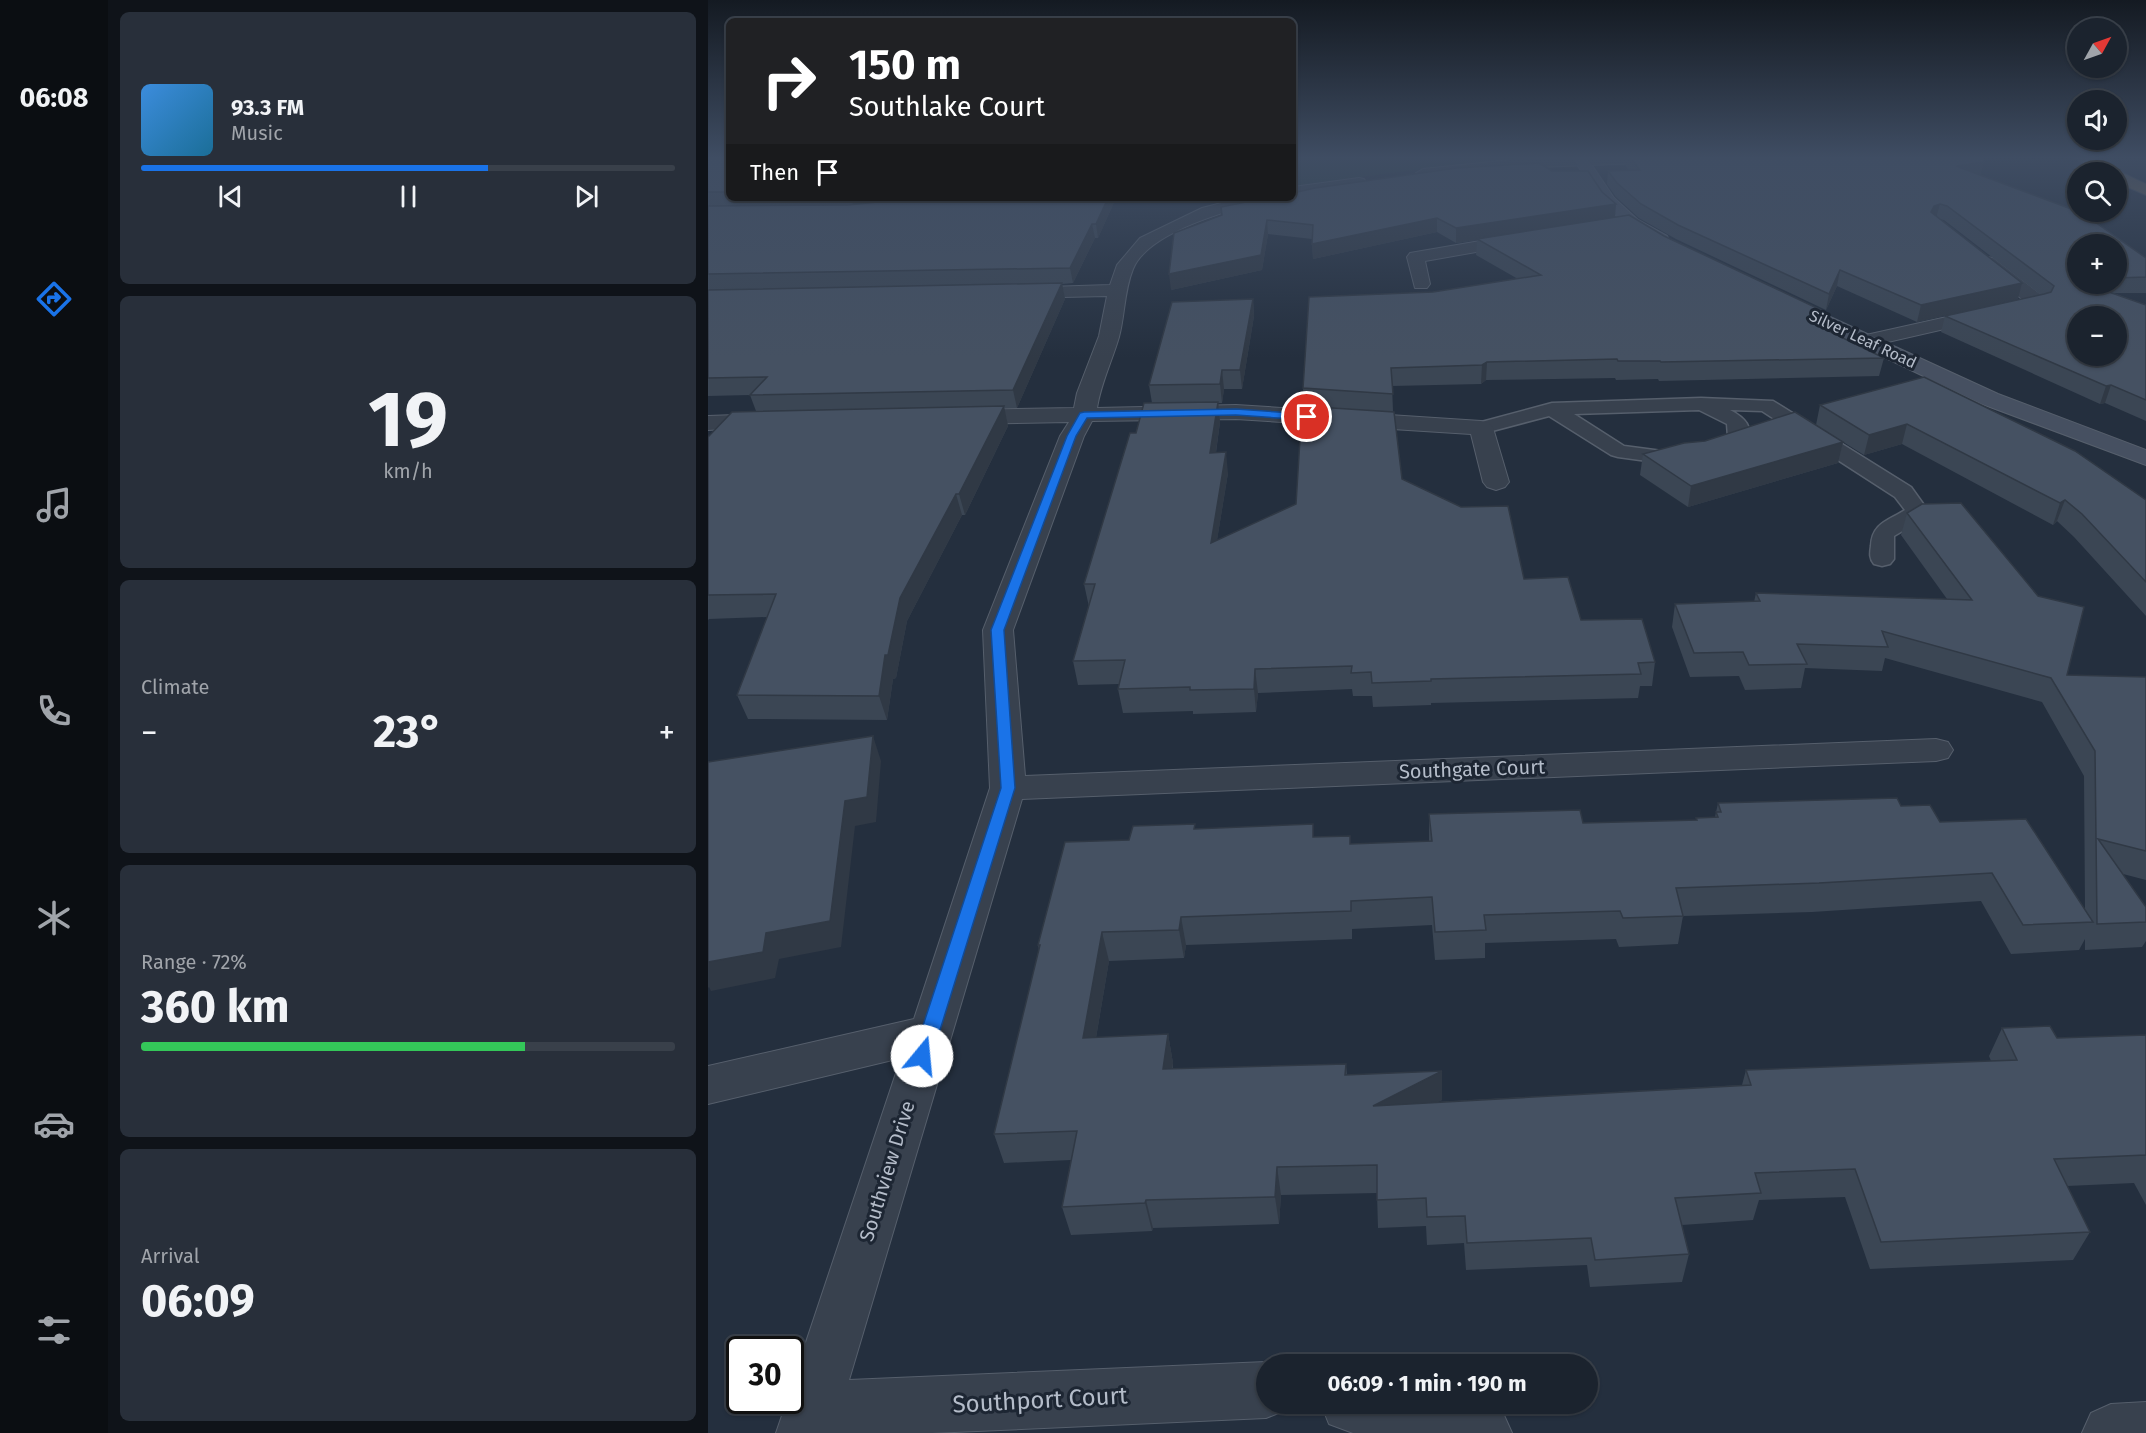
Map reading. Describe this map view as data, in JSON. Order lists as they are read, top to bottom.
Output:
{
  "streets": {
    "street": [
      "Silver Leaf Road",
      "Southgate Court",
      "Southview Drive",
      "Southport Court"
    ]
  },
  "crossings": [
    ["Southgate Court", "Southview Drive"],
    ["Southview Drive", "Southport Court"]
  ],
  "north": "top right",
  "page": {
    "tabs": "06:08",
    "map_buttons": ["+", "−"],
    "turn": ["150 m", "Southlake Court"],
    "song": ["93.3 FM", "Music"],
    "then": "Then",
    "tile": [
      ["19", "km/h"],
      "Climate",
      ["Range · 72%", "360 km"],
      ["Arrival", "06:09"]
    ],
    "heat": ["−", "23°", "+"],
    "limit": "30",
    "trip": "06:09 · 1 min · 190 m"
  }
}
